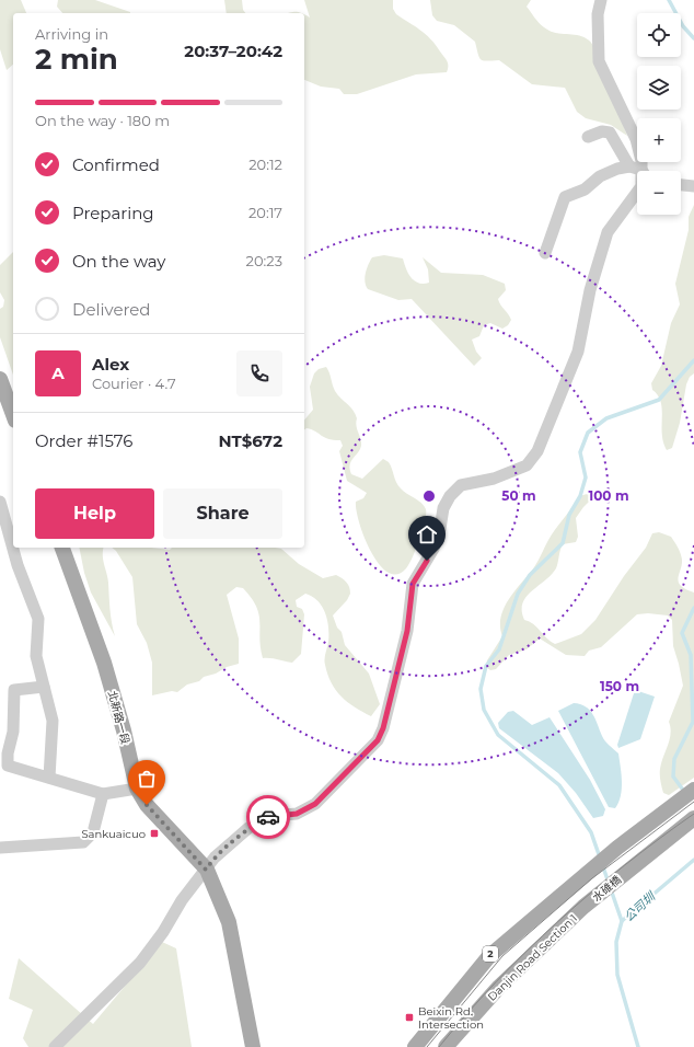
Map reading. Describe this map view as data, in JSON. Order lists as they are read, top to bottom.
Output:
{
  "streets": {
    "main road": [
      "北新路一段",
      "水碓橋",
      "2",
      "Danjin Road Section 1"
    ]
  },
  "crossings": [
    ["水碓橋", "Danjin Road Section 1"]
  ],
  "water": ["公司圳"],
  "places": {
    "transit": ["Sankuaicuo", "Beixin Rd. Intersection"]
  },
  "page": {
    "map_buttons": ["+", "−"],
    "heading": ["2 min", "Arriving in", "20:37–20:42"],
    "panel": [
      "Alex",
      "Courier · 4.7",
      "Order #1576",
      "NT$672"
    ],
    "bar": "On the way · 180 m",
    "list": [
      ["Confirmed", "20:12"],
      ["Preparing", "20:17"],
      ["On the way", "20:23"],
      "Delivered"
    ],
    "round": "A",
    "buttons": ["Help", "Share"]
  },
  "rings": ["50 m", "100 m", "150 m"]
}
